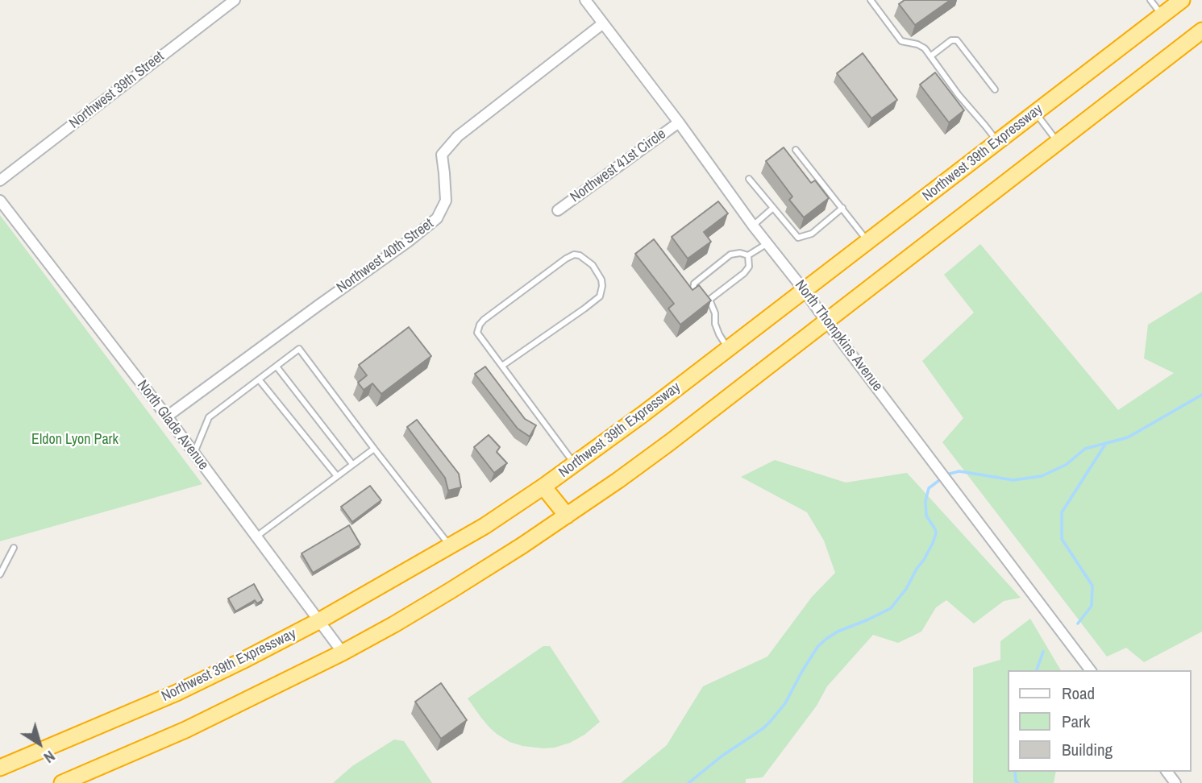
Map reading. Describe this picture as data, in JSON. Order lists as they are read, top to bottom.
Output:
{
  "streets": {
    "highway": ["Northwest 39th Expressway"],
    "street": [
      "Northwest 39th Street",
      "Northwest 41st Circle",
      "Northwest 40th Street",
      "North Thompkins Avenue",
      "North Glade Avenue"
    ]
  },
  "crossings": [
    ["Northwest 39th Expressway", "North Thompkins Avenue"],
    ["Northwest 39th Expressway", "North Glade Avenue"],
    ["Northwest 41st Circle", "North Thompkins Avenue"],
    ["Northwest 40th Street", "North Thompkins Avenue"],
    ["Northwest 40th Street", "North Glade Avenue"]
  ],
  "parks": ["Eldon Lyon Park"],
  "legend": ["Road", "Park", "Building"],
  "north": "bottom right"
}
